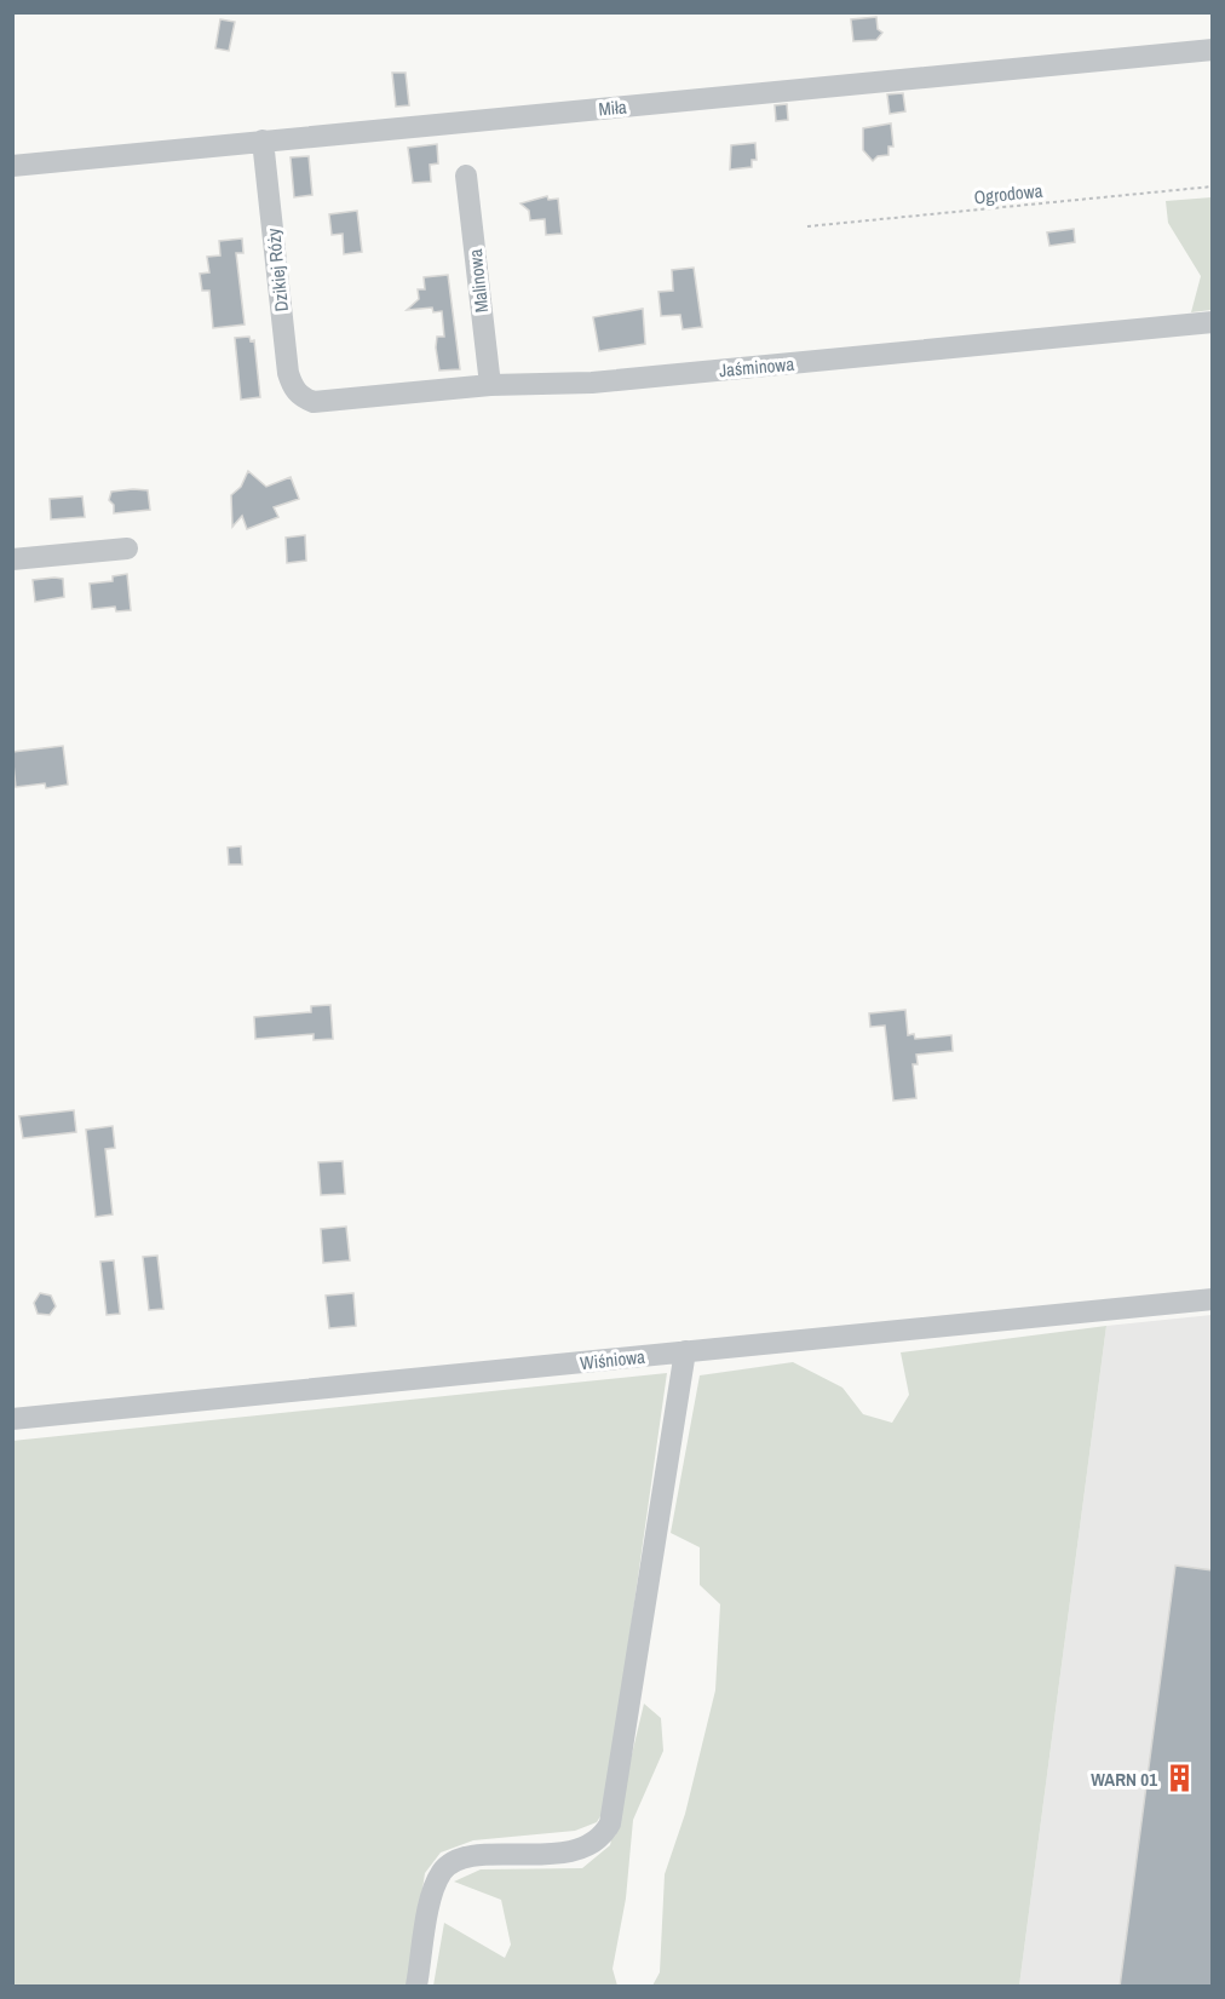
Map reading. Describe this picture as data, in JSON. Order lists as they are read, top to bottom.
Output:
{
  "streets": {
    "street": [
      "Miła",
      "Dzikiej Róży",
      "Malinowa",
      "Jaśminowa",
      "Wiśniowa"
    ],
    "path": ["Ogrodowa"]
  },
  "crossings": [
    ["Miła", "Dzikiej Róży"],
    ["Dzikiej Róży", "Jaśminowa"],
    ["Malinowa", "Jaśminowa"]
  ],
  "places": {
    "building": ["WARN 01"]
  }
}
